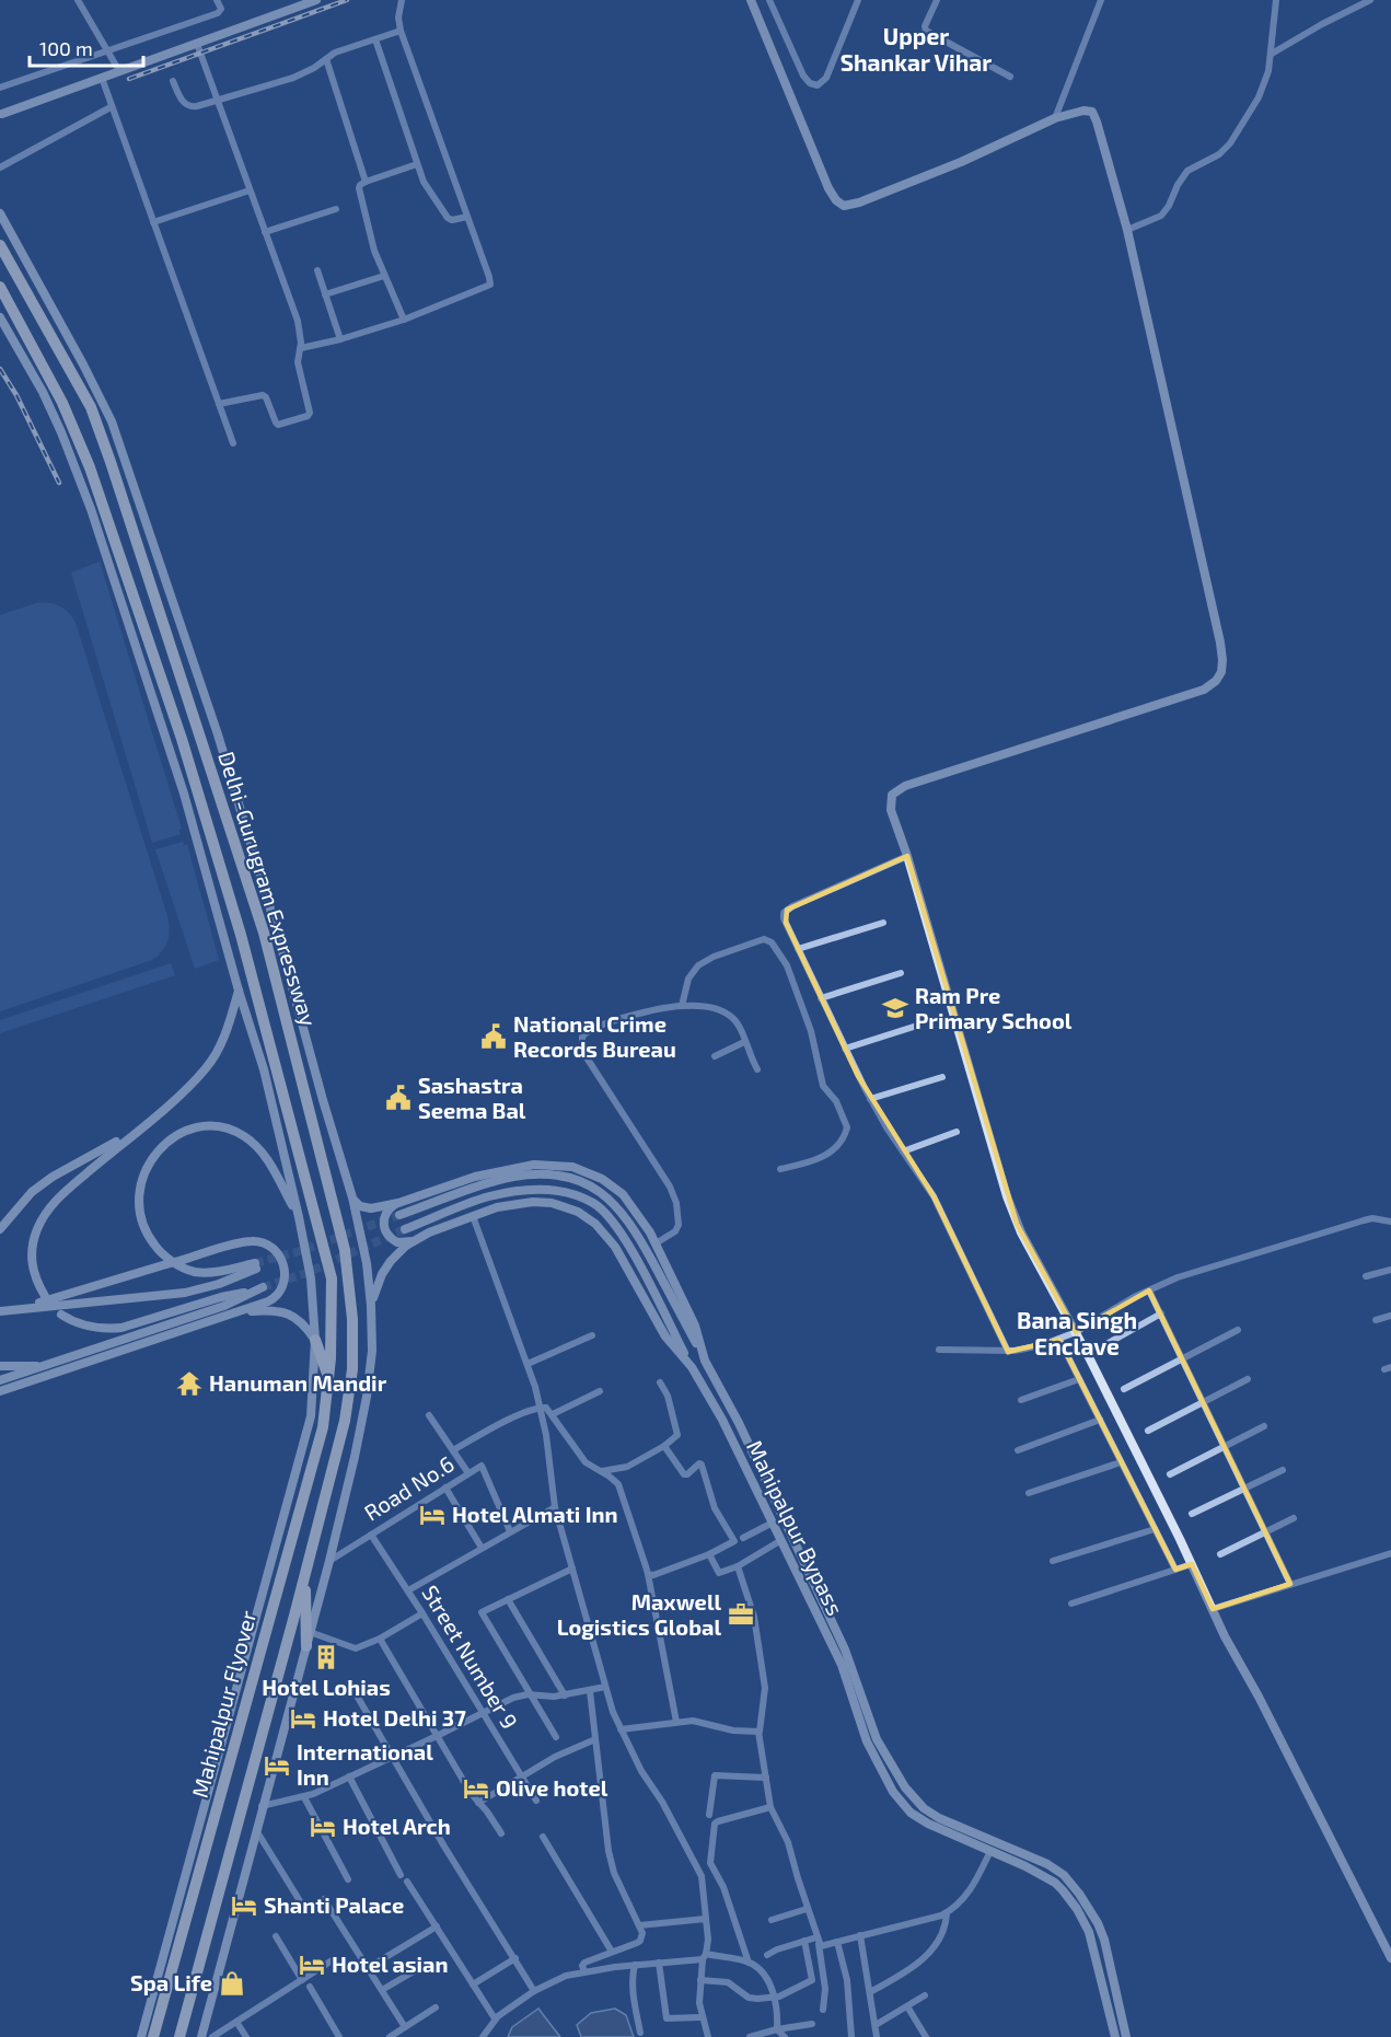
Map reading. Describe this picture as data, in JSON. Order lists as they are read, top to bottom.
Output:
{
  "streets": {
    "highway": ["Delhi-Gurugram Expressway", "Mahipalpur Flyover"],
    "main road": ["Mahipalpur Bypass"],
    "street": ["Road No.6", "Street Number 9"]
  },
  "crossings": [
    ["Delhi-Gurugram Expressway", "Mahipalpur Flyover"],
    ["Road No.6", "Street Number 9"]
  ],
  "districts": ["Upper Shankar Vihar", "Bana Singh Enclave"],
  "places": {
    "school or university": ["Ram Pre Primary School"],
    "public building": ["National Crime Records Bureau", "Sashastra Seema Bal"],
    "temple": ["Hanuman Mandir"],
    "hotel": [
      "Hotel Almati Inn",
      "Hotel Delhi 37",
      "International Inn",
      "Olive hotel",
      "Hotel Arch",
      "Shanti Palace",
      "Hotel asian"
    ],
    "office": ["Maxwell Logistics Global"],
    "building": ["Hotel Lohias"],
    "shop": ["Spa Life"]
  },
  "scale_bar": "100 m"
}
